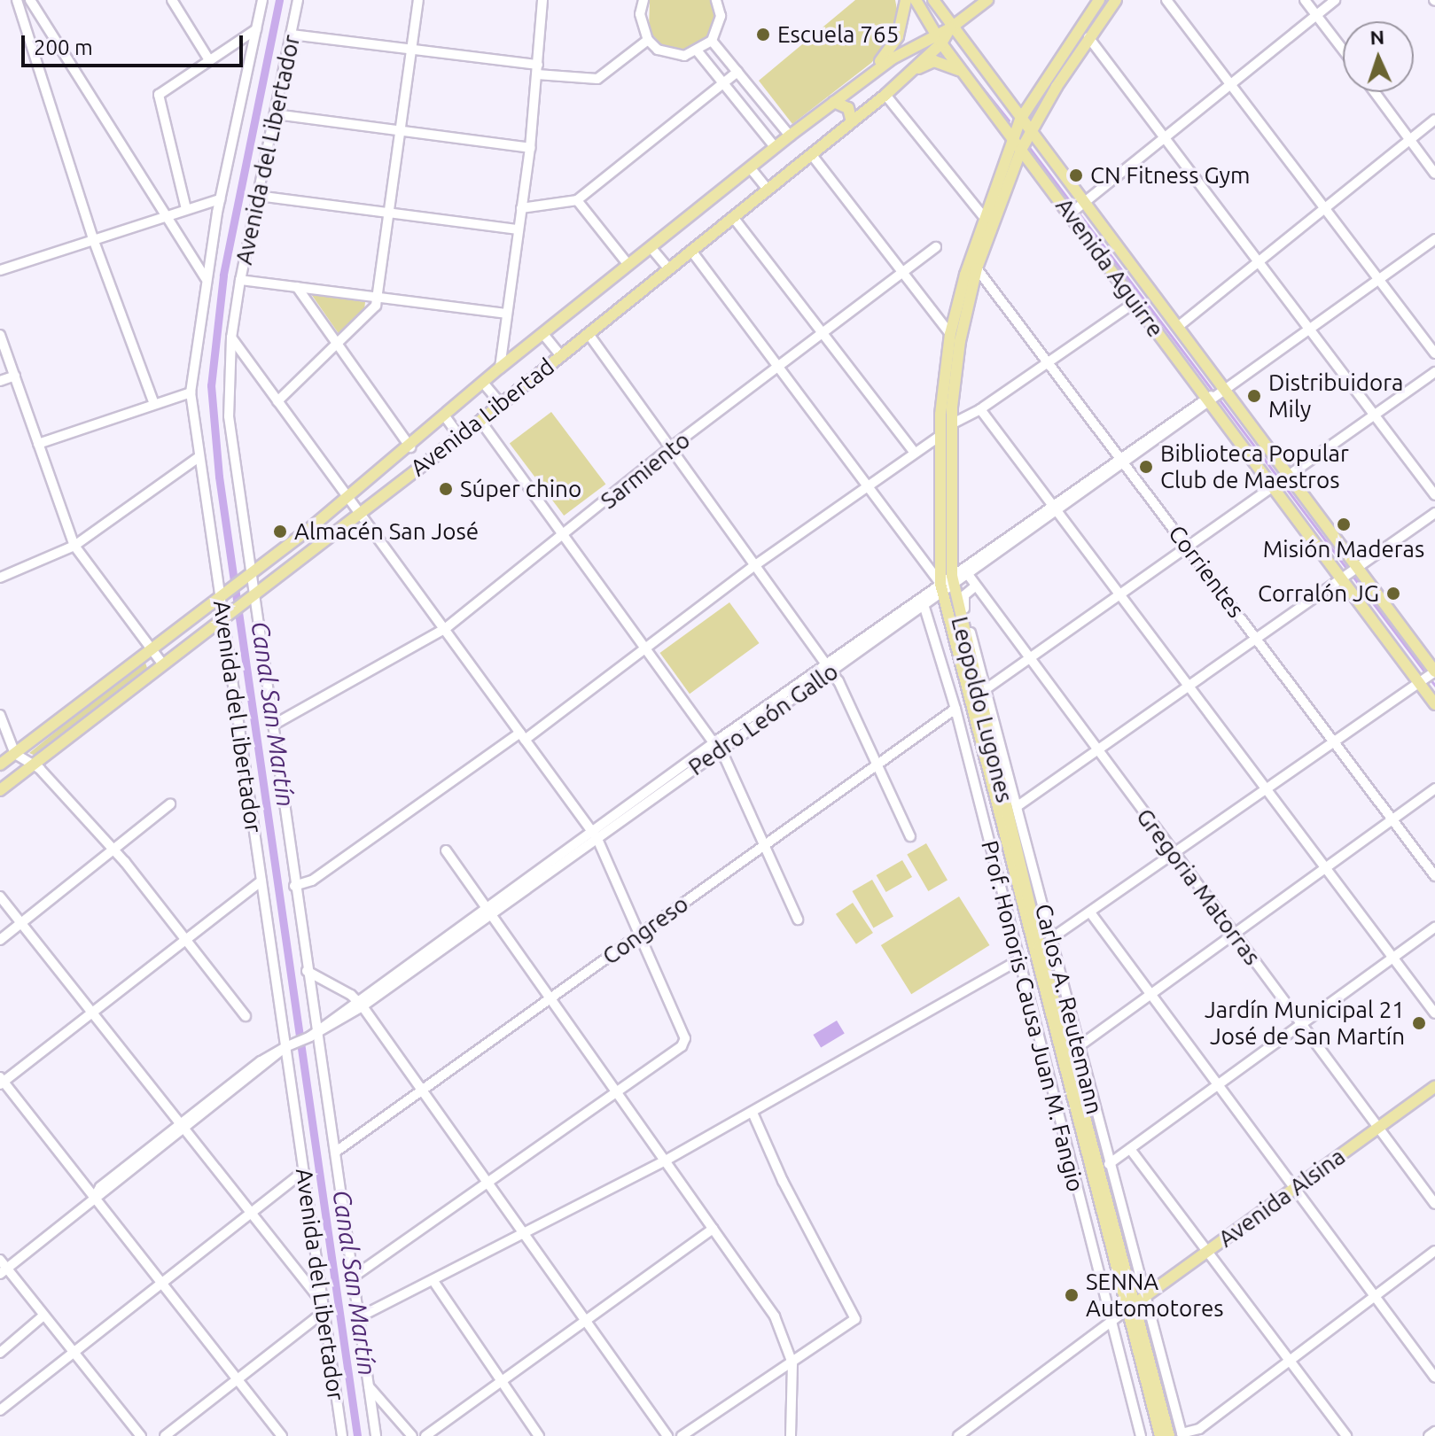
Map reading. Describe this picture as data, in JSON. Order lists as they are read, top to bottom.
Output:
{
  "streets": {
    "main road": [
      "Avenida Aguirre",
      "Avenida Libertad",
      "Leopoldo Lugones",
      "Avenida Alsina"
    ],
    "street": [
      "Avenida del Libertador",
      "Sarmiento",
      "Corrientes",
      "Pedro León Gallo",
      "Gregoria Matorras",
      "Congreso",
      "Carlos A. Reutemann",
      "Prof. Honoris Causa Juan M. Fangio"
    ]
  },
  "crossings": [
    ["Avenida del Libertador", "Avenida Libertad"],
    ["Avenida del Libertador", "Sarmiento"],
    ["Avenida del Libertador", "Pedro León Gallo"],
    ["Avenida del Libertador", "Congreso"],
    ["Avenida Aguirre", "Avenida Libertad"],
    ["Avenida Aguirre", "Leopoldo Lugones"],
    ["Avenida Aguirre", "Pedro León Gallo"],
    ["Corrientes", "Leopoldo Lugones"],
    ["Corrientes", "Pedro León Gallo"],
    ["Leopoldo Lugones", "Pedro León Gallo"],
    ["Leopoldo Lugones", "Avenida Alsina"],
    ["Pedro León Gallo", "Gregoria Matorras"],
    ["Pedro León Gallo", "Prof. Honoris Causa Juan M. Fangio"],
    ["Gregoria Matorras", "Carlos A. Reutemann"],
    ["Gregoria Matorras", "Avenida Alsina"],
    ["Congreso", "Prof. Honoris Causa Juan M. Fangio"],
    ["Carlos A. Reutemann", "Avenida Alsina"],
    ["Prof. Honoris Causa Juan M. Fangio", "Avenida Alsina"]
  ],
  "water": ["Canal San Martín"],
  "places": [
    "Escuela 765",
    "CN Fitness Gym",
    "Distribuidora Mily",
    "Biblioteca Popular Club de Maestros",
    "Súper chino",
    "Misión Maderas",
    "Almacén San José",
    "Corralón JG",
    "Jardín Municipal 21 José de San Martín",
    "SENNA Automotores"
  ],
  "scale_bar": "200 m",
  "north": "top"
}
